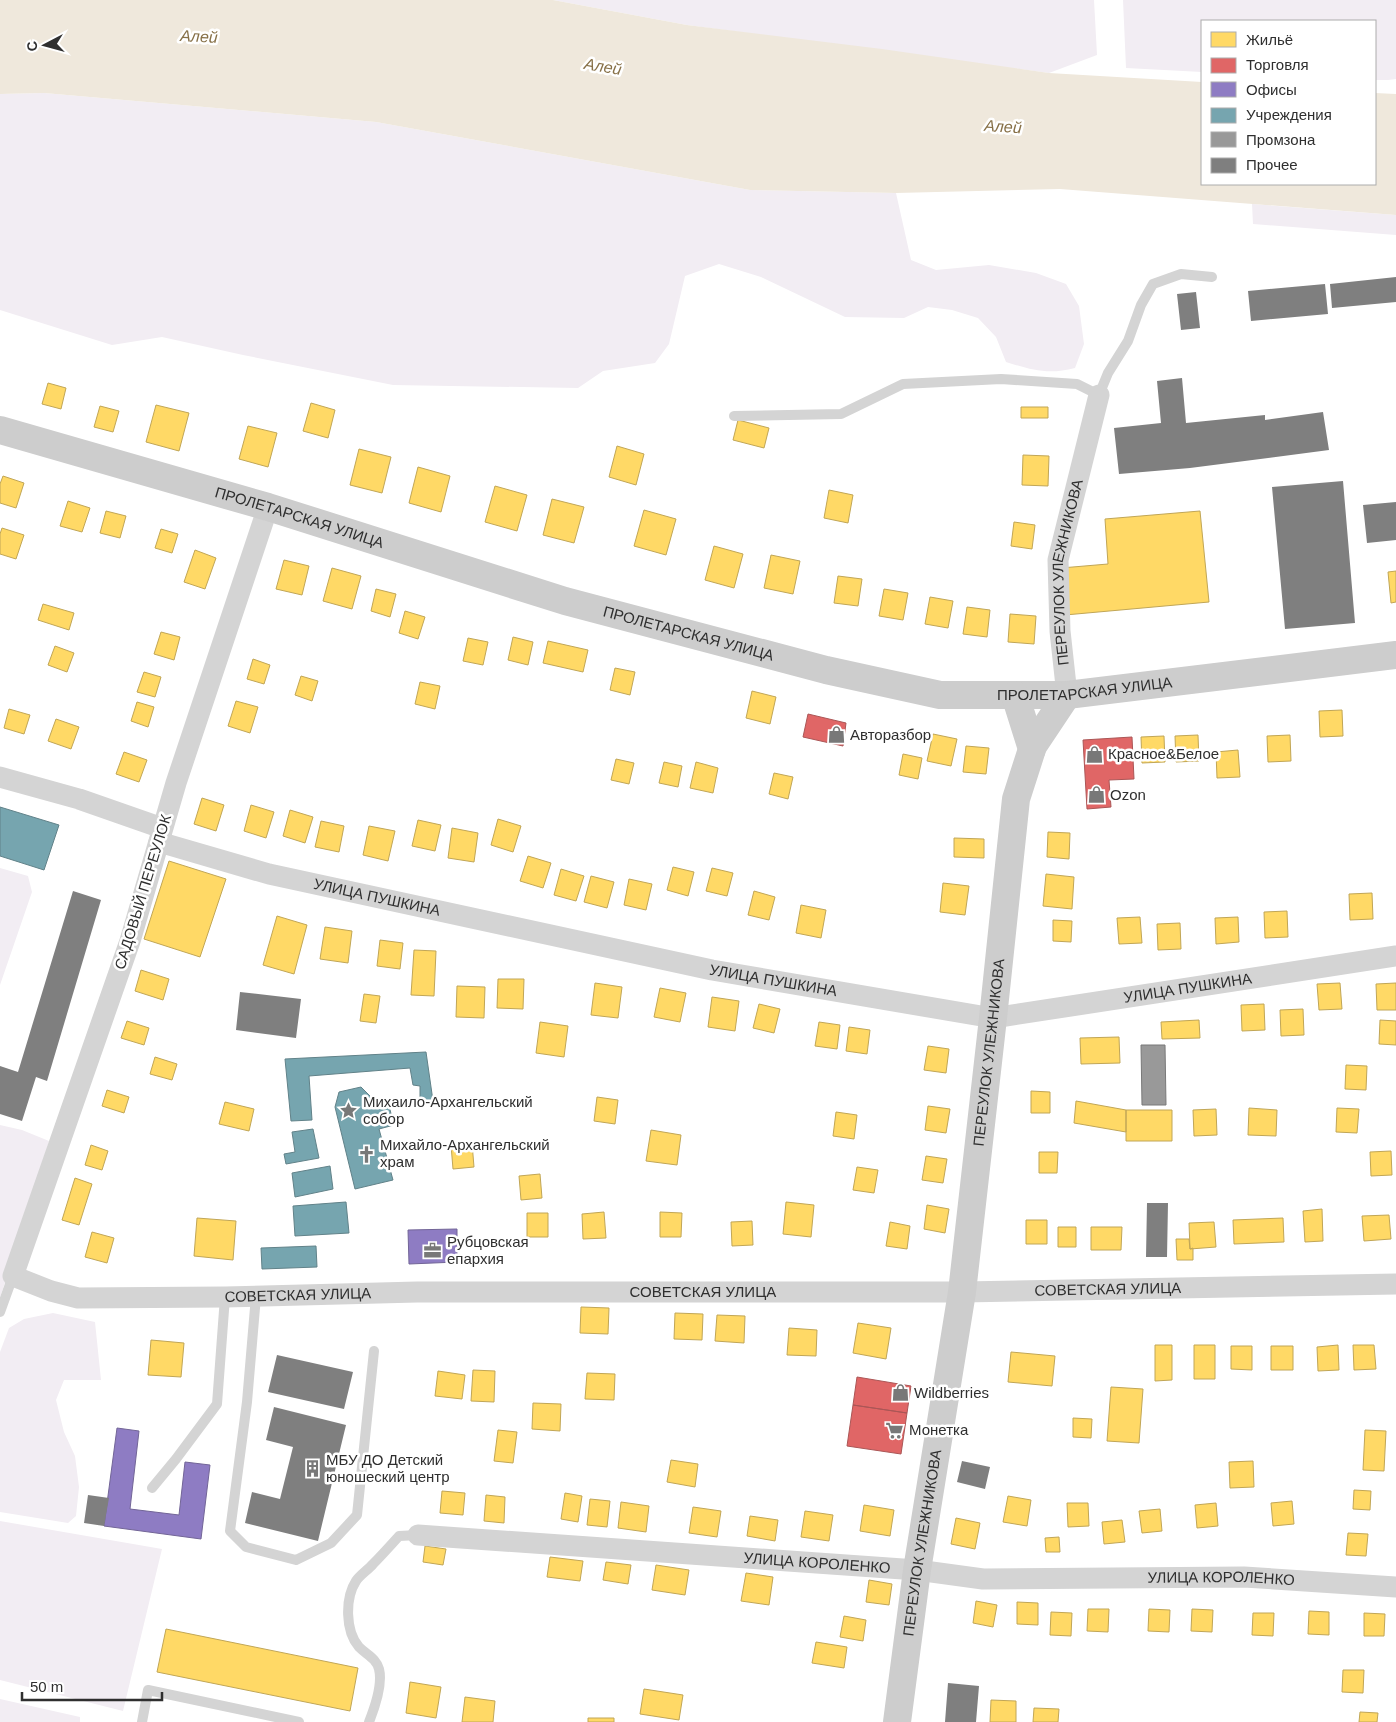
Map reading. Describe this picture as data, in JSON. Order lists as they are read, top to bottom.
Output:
{
  "streets": {
    "main road": ["ПРОЛЕТАРСКАЯ УЛИЦА", "ПЕРЕУЛОК УЛЕЖНИКОВА"],
    "street": [
      "САДОВЫЙ ПЕРЕУЛОК",
      "УЛИЦА ПУШКИНА",
      "СОВЕТСКАЯ УЛИЦА",
      "УЛИЦА КОРОЛЕНКО"
    ]
  },
  "crossings": [
    ["ПРОЛЕТАРСКАЯ УЛИЦА", "ПЕРЕУЛОК УЛЕЖНИКОВА"],
    ["ПРОЛЕТАРСКАЯ УЛИЦА", "САДОВЫЙ ПЕРЕУЛОК"],
    ["ПЕРЕУЛОК УЛЕЖНИКОВА", "УЛИЦА ПУШКИНА"],
    ["ПЕРЕУЛОК УЛЕЖНИКОВА", "СОВЕТСКАЯ УЛИЦА"],
    ["ПЕРЕУЛОК УЛЕЖНИКОВА", "УЛИЦА КОРОЛЕНКО"],
    ["САДОВЫЙ ПЕРЕУЛОК", "УЛИЦА ПУШКИНА"],
    ["САДОВЫЙ ПЕРЕУЛОК", "СОВЕТСКАЯ УЛИЦА"]
  ],
  "water": ["Алей"],
  "places": {
    "shop": [
      "Авторазбор",
      "Красное&Белое",
      "Ozon",
      "Wildberries"
    ],
    "place": ["Михаило-Архангельский собор"],
    "church": ["Михайло-Архангельский храм"],
    "office": ["Рубцовская епархия"],
    "supermarket": ["Монетка"],
    "building": ["МБУ ДО Детский юношеский центр"]
  },
  "legend": [
    "Жильё",
    "Торговля",
    "Офисы",
    "Учреждения",
    "Промзона",
    "Прочее"
  ],
  "scale_bar": "50 m",
  "north": "left"
}
